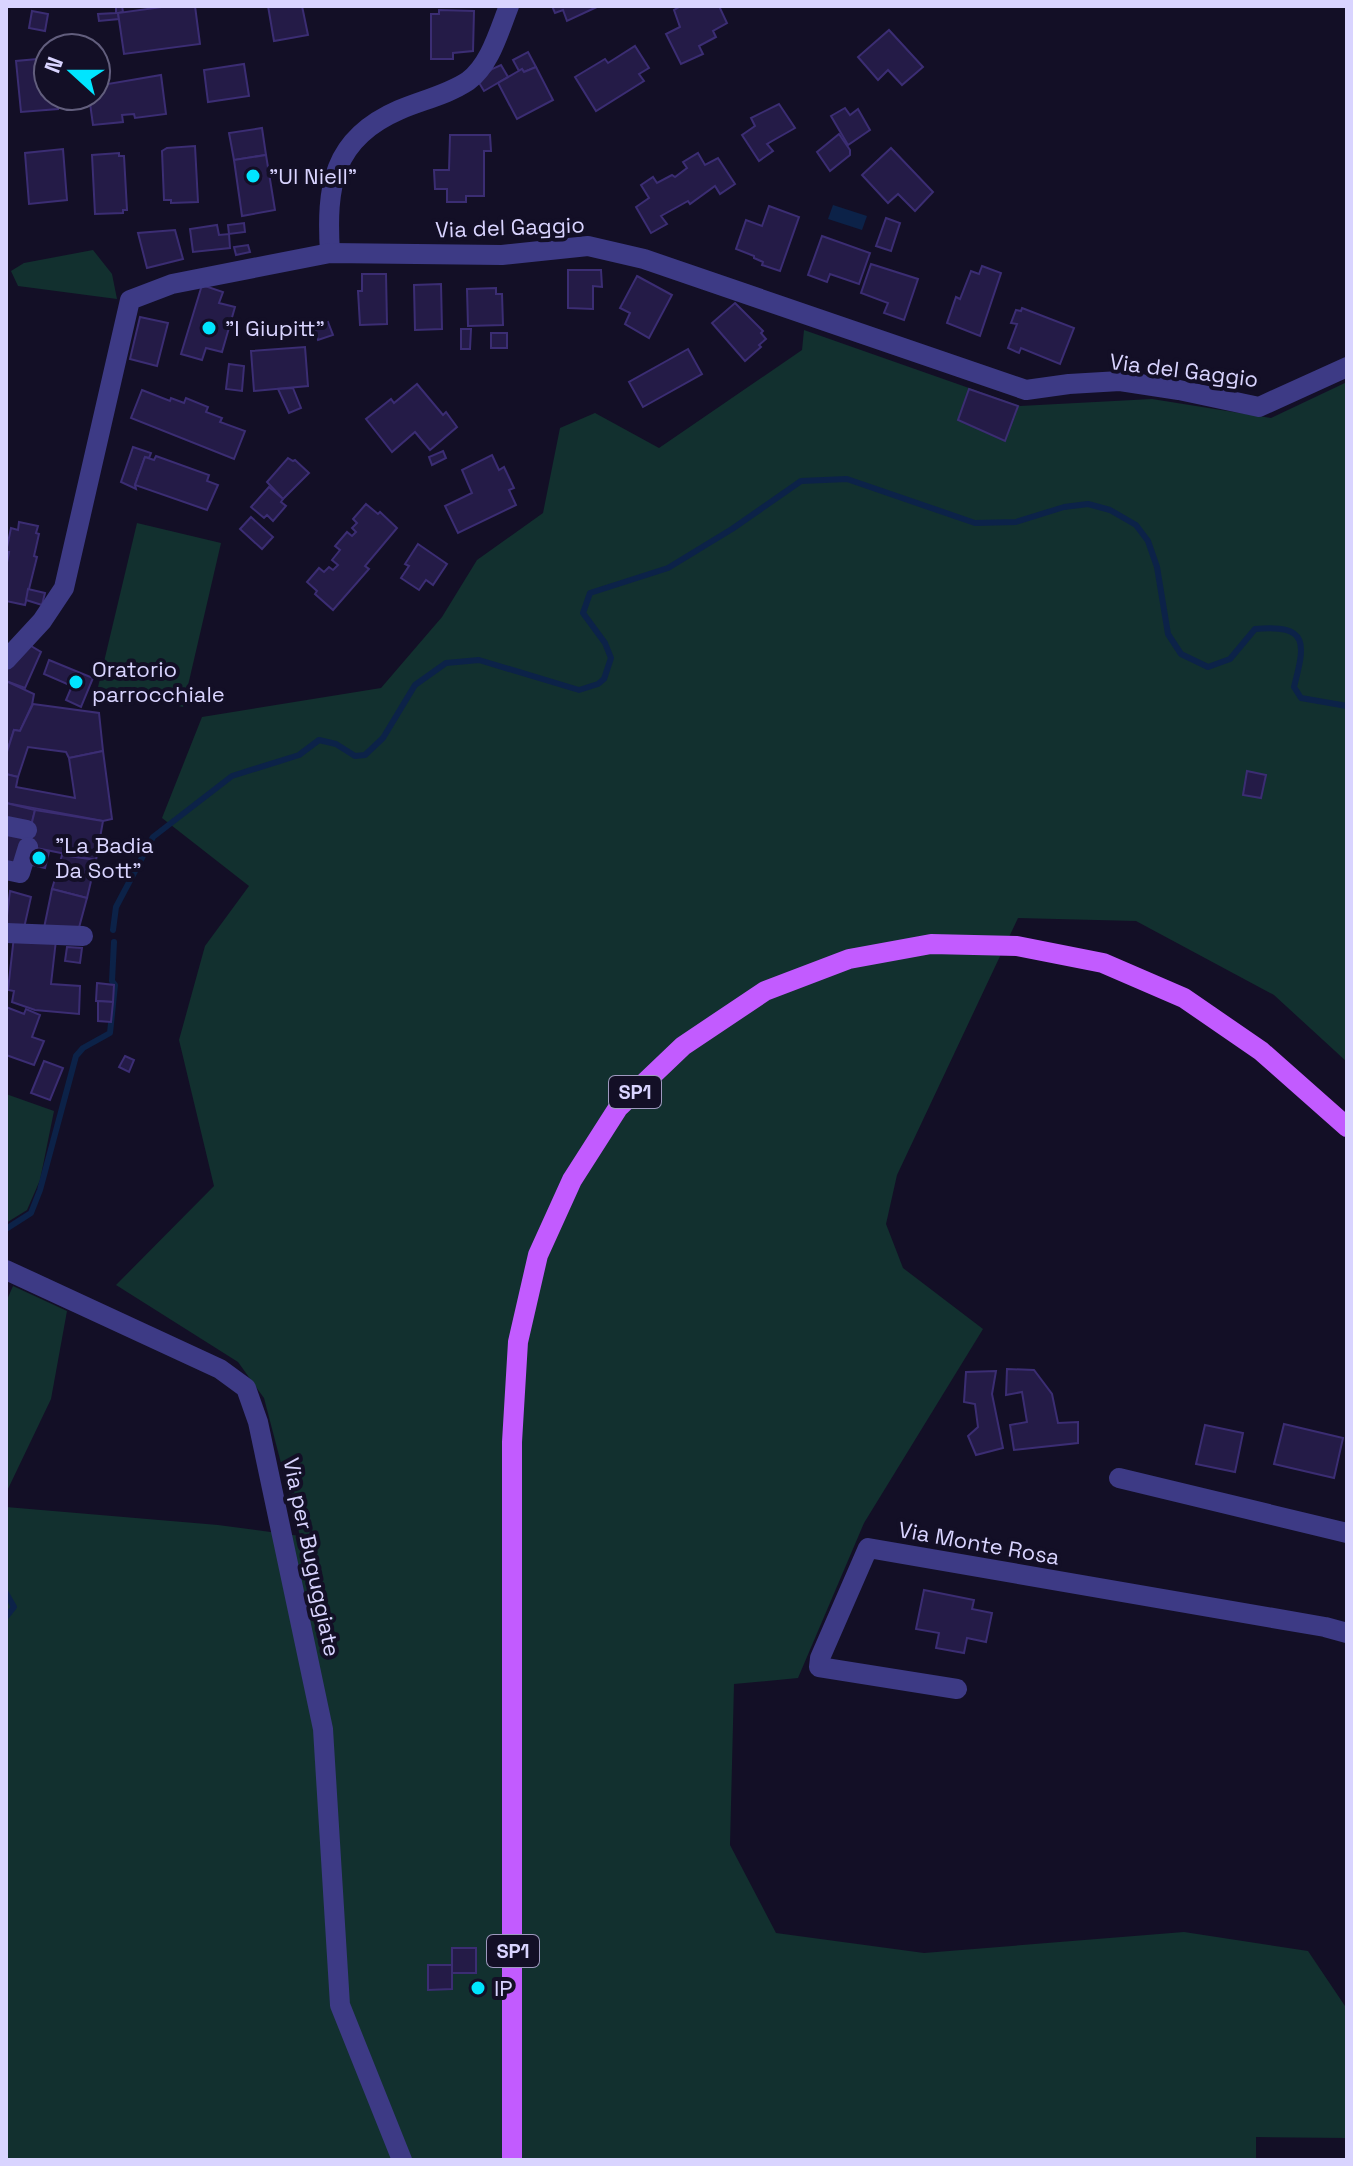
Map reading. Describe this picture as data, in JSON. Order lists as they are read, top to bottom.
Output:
{
  "streets": {
    "main road": ["SP1"],
    "street": ["Via del Gaggio", "Via Monte Rosa", "Via per Buguggiate"]
  },
  "places": [
    "\"Ul Niell\"",
    "\"I Giupitt\"",
    "Oratorio parrocchiale",
    "\"La Badia Da Sott\"",
    "IP"
  ],
  "north": "left"
}
